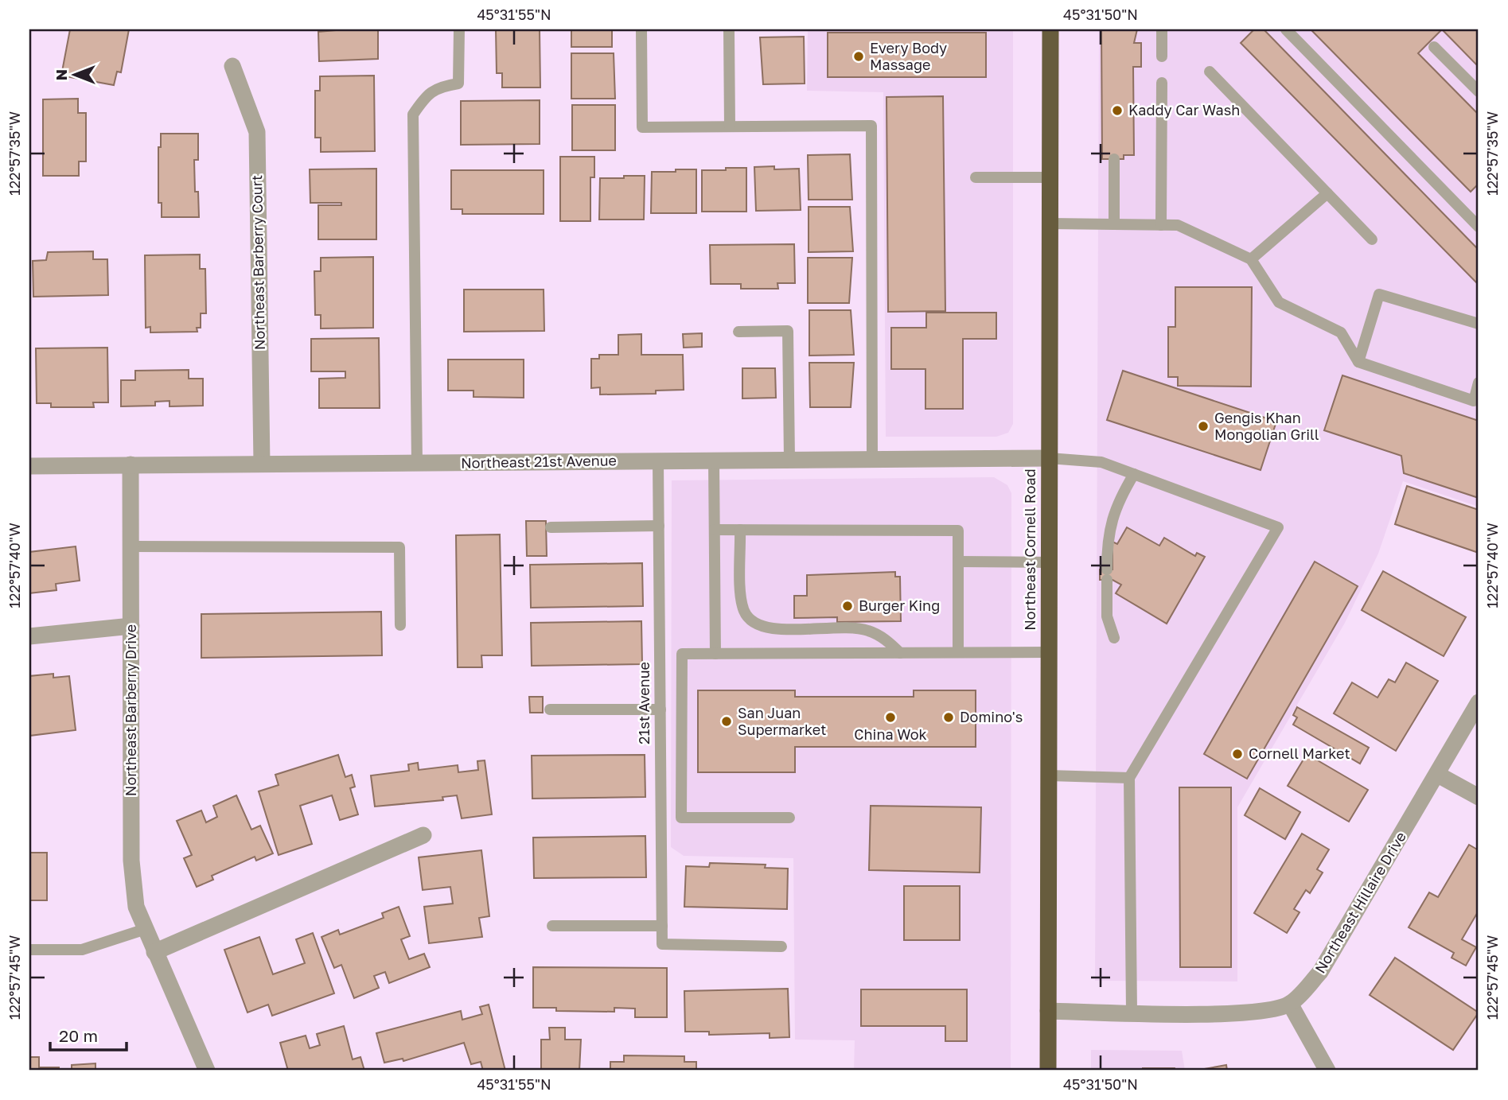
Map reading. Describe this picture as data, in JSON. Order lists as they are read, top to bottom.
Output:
{
  "streets": {
    "highway": ["Northeast Cornell Road"],
    "street": [
      "Northeast Barberry Court",
      "Northeast 21st Avenue",
      "Northeast Barberry Drive",
      "Northeast Hillaire Drive"
    ],
    "lane": ["21st Avenue"]
  },
  "crossings": [
    ["Northeast Barberry Court", "Northeast 21st Avenue"],
    ["Northeast 21st Avenue", "Northeast Cornell Road"],
    ["Northeast 21st Avenue", "21st Avenue"],
    ["Northeast 21st Avenue", "Northeast Barberry Drive"]
  ],
  "places": [
    "Every Body Massage",
    "Kaddy Car Wash",
    "Gengis Khan Mongolian Grill",
    "Burger King",
    "China Wok",
    "Domino's",
    "San Juan Supermarket",
    "Cornell Market"
  ],
  "scale_bar": "20 m",
  "north": "left",
  "coordinates": [
    "45°31'55\"N",
    "45°31'50\"N",
    "122°57'35\"W",
    "122°57'40\"W",
    "122°57'45\"W"
  ]
}
